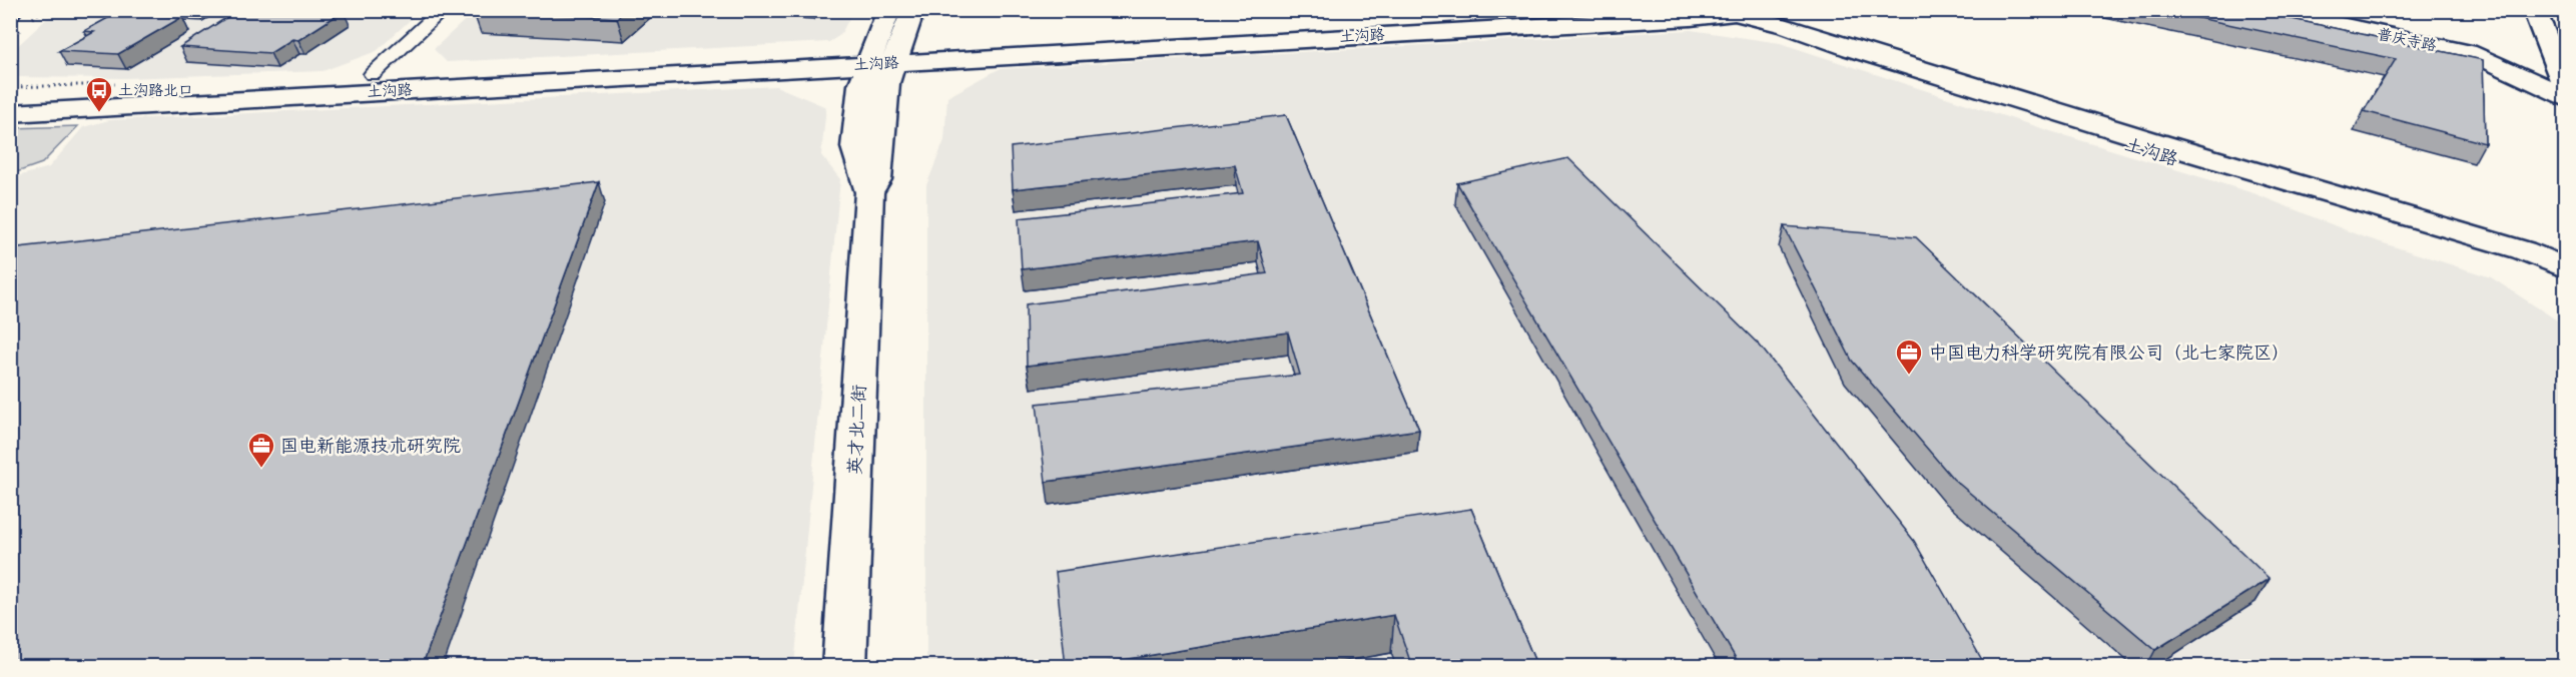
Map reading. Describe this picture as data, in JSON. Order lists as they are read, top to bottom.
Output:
{
  "streets": {
    "main road": ["土沟路", "普庆寺路", "英才北二街"]
  },
  "crossings": [
    ["土沟路", "英才北二街"]
  ],
  "places": {
    "bus stop": ["土沟路北口"],
    "office": ["中国电力科学研究院有限公司（北七家院区）", "国电新能源技术研究院"]
  }
}
